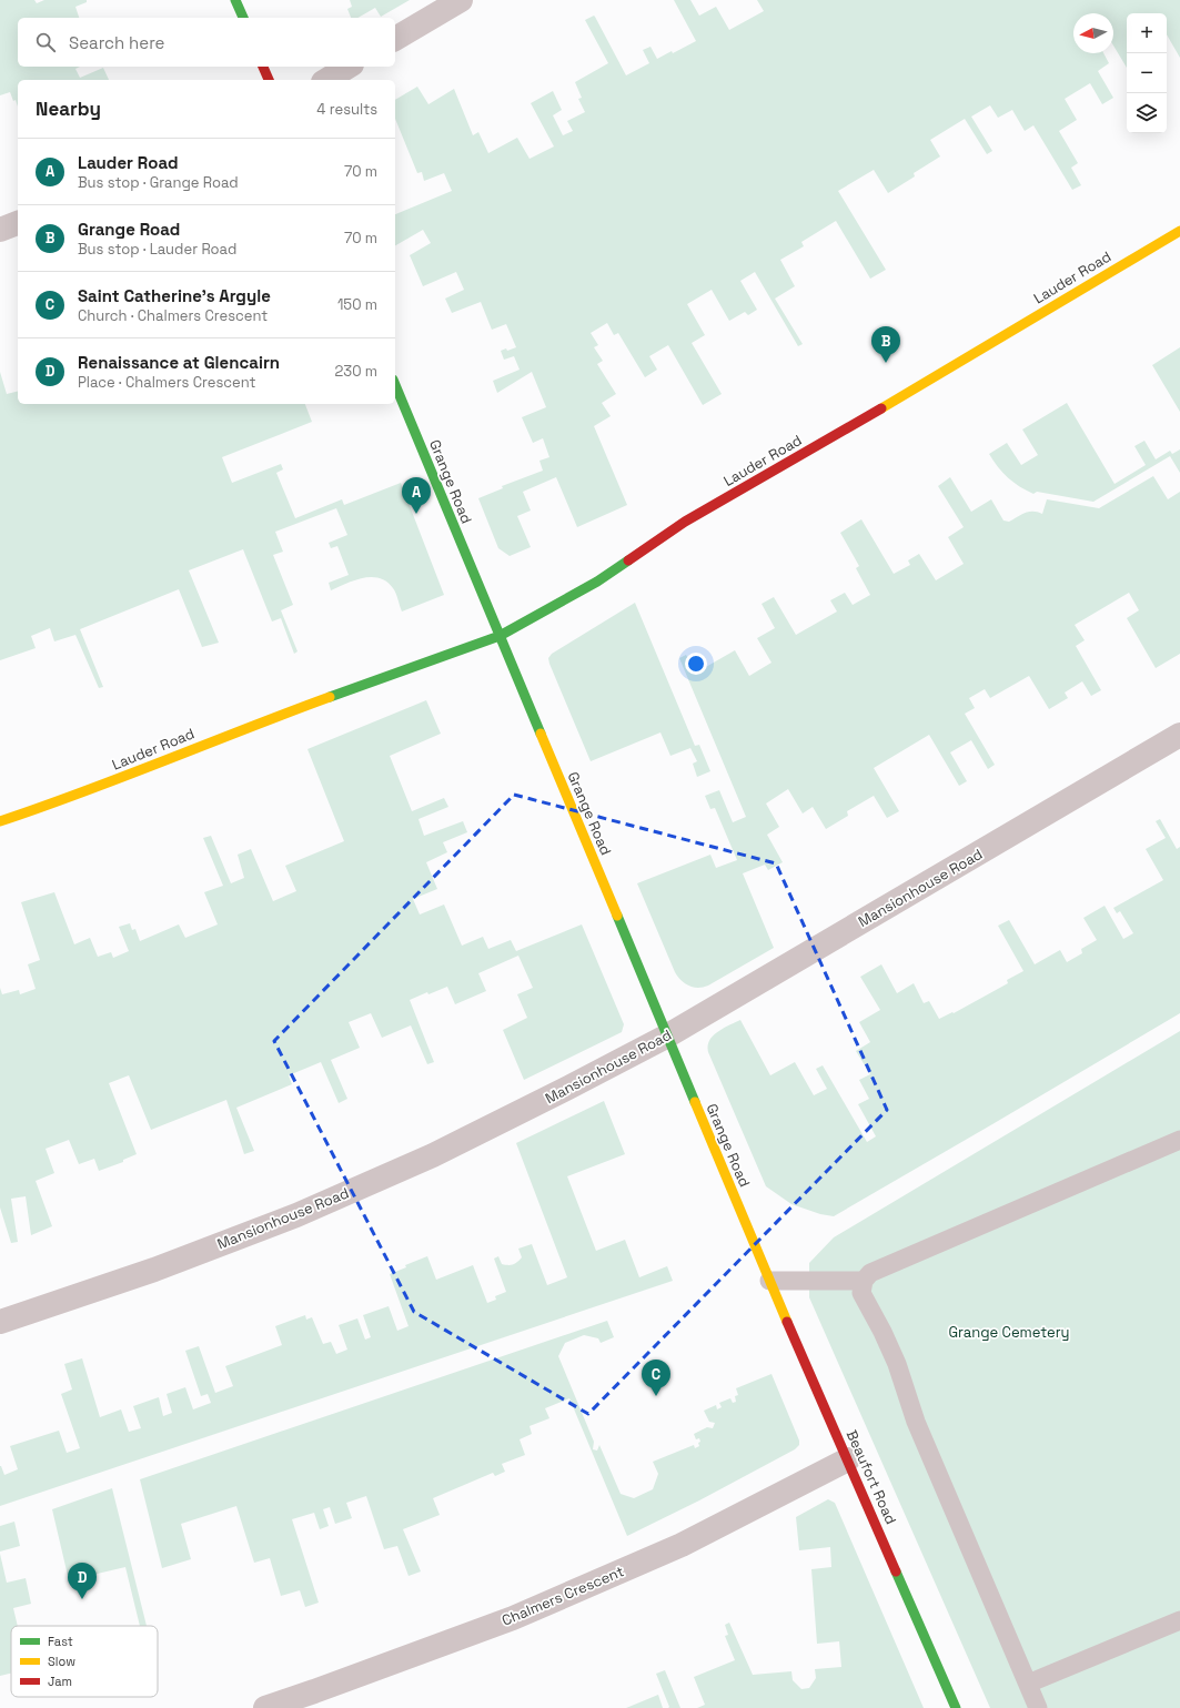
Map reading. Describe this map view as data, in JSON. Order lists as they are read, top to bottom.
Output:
{
  "streets": {
    "street": [
      "Lauder Road",
      "Grange Road",
      "Mansionhouse Road",
      "Beaufort Road",
      "Chalmers Crescent"
    ]
  },
  "crossings": [
    ["Lauder Road", "Grange Road"],
    ["Grange Road", "Mansionhouse Road"],
    ["Grange Road", "Beaufort Road"],
    ["Beaufort Road", "Chalmers Crescent"]
  ],
  "parks": ["Grange Cemetery"],
  "legend": ["Fast", "Slow", "Jam"],
  "north": "left",
  "page": {
    "map_buttons": ["+", "−"],
    "search": "Search here",
    "heading": ["Nearby", "4 results"],
    "list": [
      {
        "mark": "A",
        "name": "Lauder Road",
        "note": "Bus stop · Grange Road",
        "value": "70 m"
      },
      {
        "mark": "B",
        "name": "Grange Road",
        "note": "Bus stop · Lauder Road",
        "value": "70 m"
      },
      {
        "mark": "C",
        "name": "Saint Catherine's Argyle",
        "note": "Church · Chalmers Crescent",
        "value": "150 m"
      },
      {
        "mark": "D",
        "name": "Renaissance at Glencairn",
        "note": "Place · Chalmers Crescent",
        "value": "230 m"
      }
    ],
    "pins": [
      "B",
      "A",
      "C",
      "D"
    ]
  }
}
